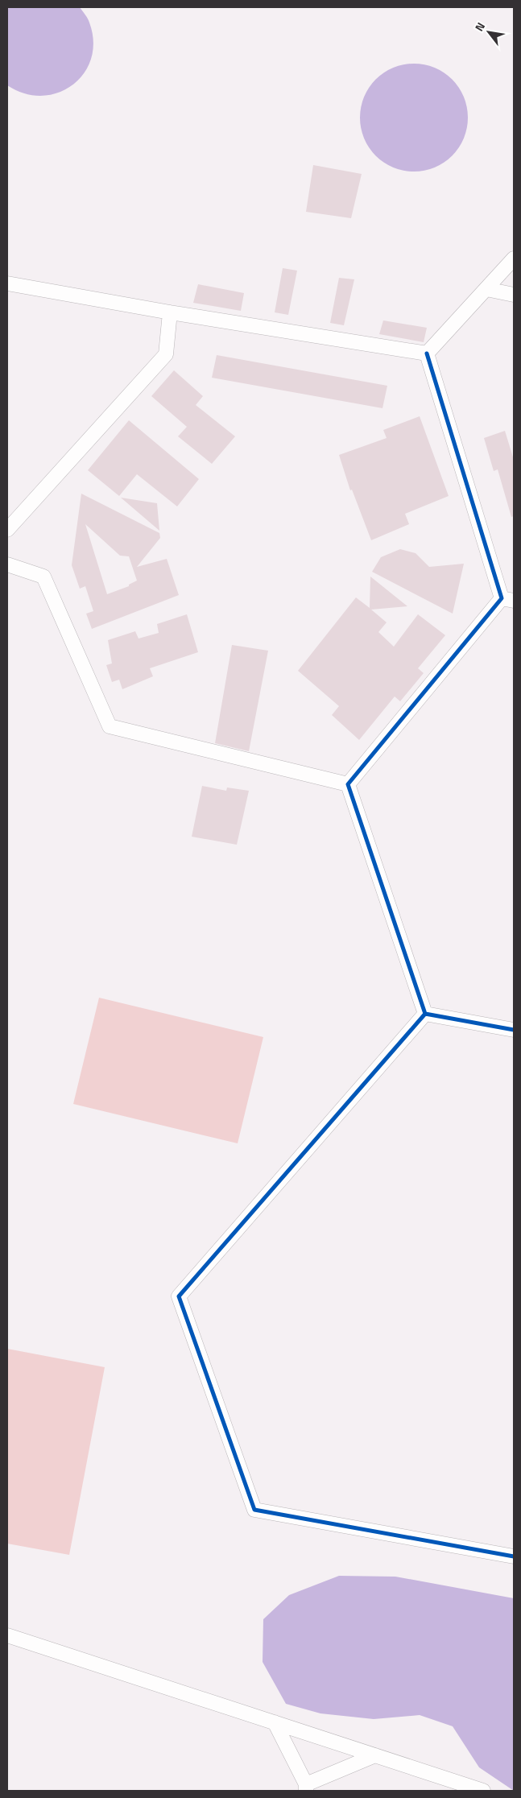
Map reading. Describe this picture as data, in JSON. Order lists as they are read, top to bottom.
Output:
{
  "north": "top left"
}
